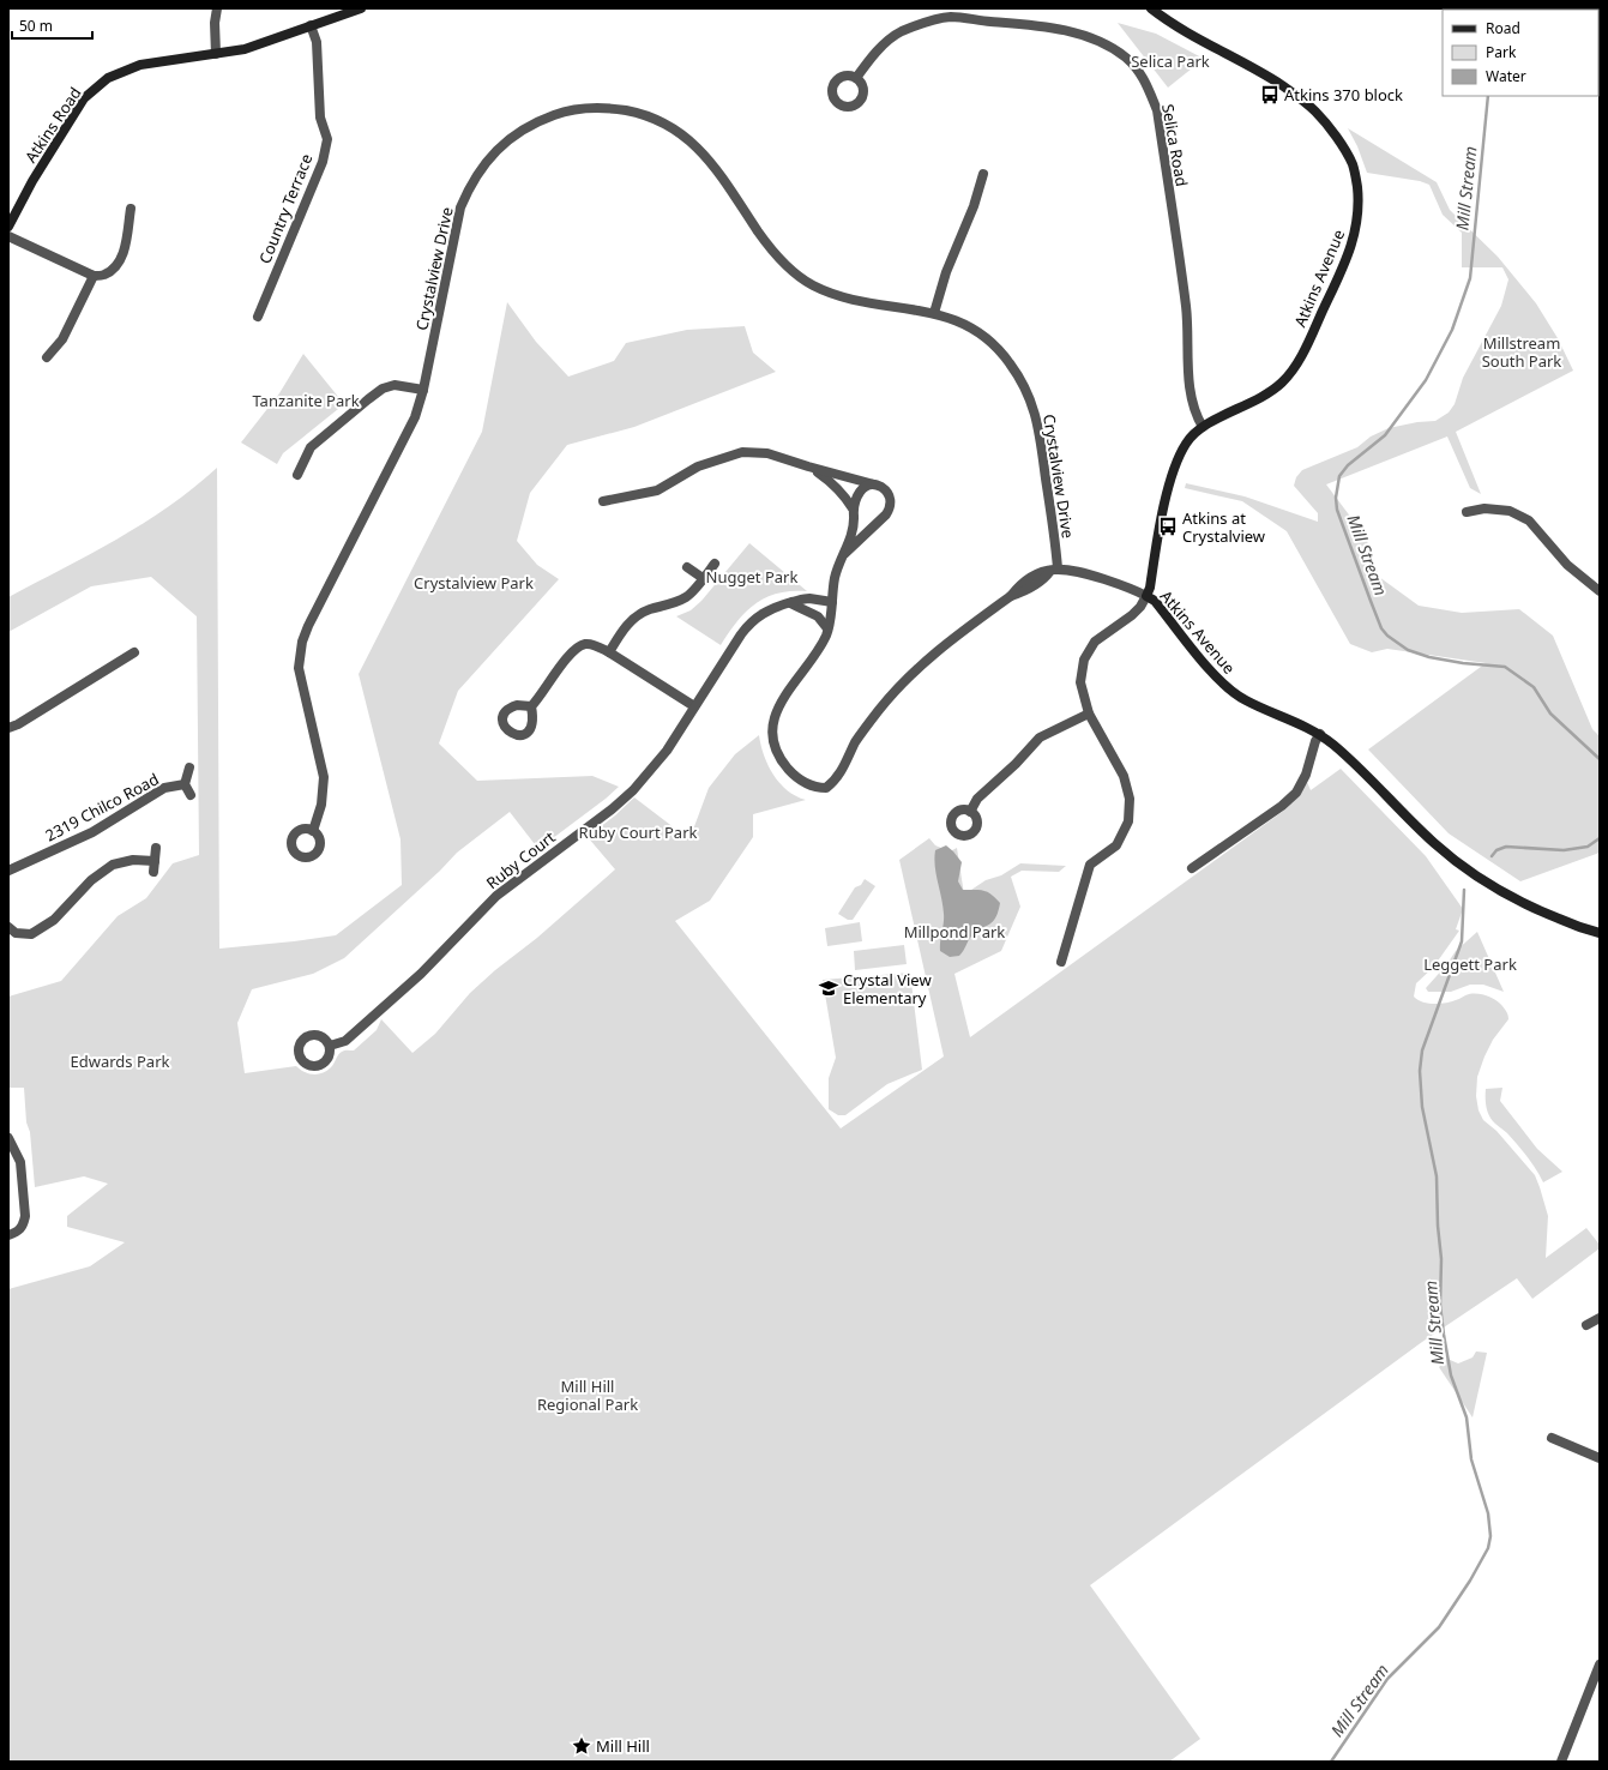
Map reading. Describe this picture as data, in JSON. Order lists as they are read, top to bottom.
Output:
{
  "streets": {
    "street": [
      "Atkins Road",
      "Selica Road",
      "Country Terrace",
      "Crystalview Drive",
      "Atkins Avenue",
      "2319 Chilco Road",
      "Ruby Court"
    ]
  },
  "crossings": [
    ["Atkins Road", "Country Terrace"],
    ["Selica Road", "Atkins Avenue"]
  ],
  "water": ["Mill Stream"],
  "parks": [
    "Selica Park",
    "Millstream South Park",
    "Tanzanite Park",
    "Nugget Park",
    "Crystalview Park",
    "Ruby Court Park",
    "Millpond Park",
    "Leggett Park",
    "Edwards Park",
    "Mill Hill Regional Park"
  ],
  "places": {
    "bus stop": ["Atkins 370 block", "Atkins at Crystalview"],
    "school or university": ["Crystal View Elementary"],
    "place": ["Mill Hill"]
  },
  "legend": ["Road", "Park", "Water"],
  "scale_bar": "50 m"
}
